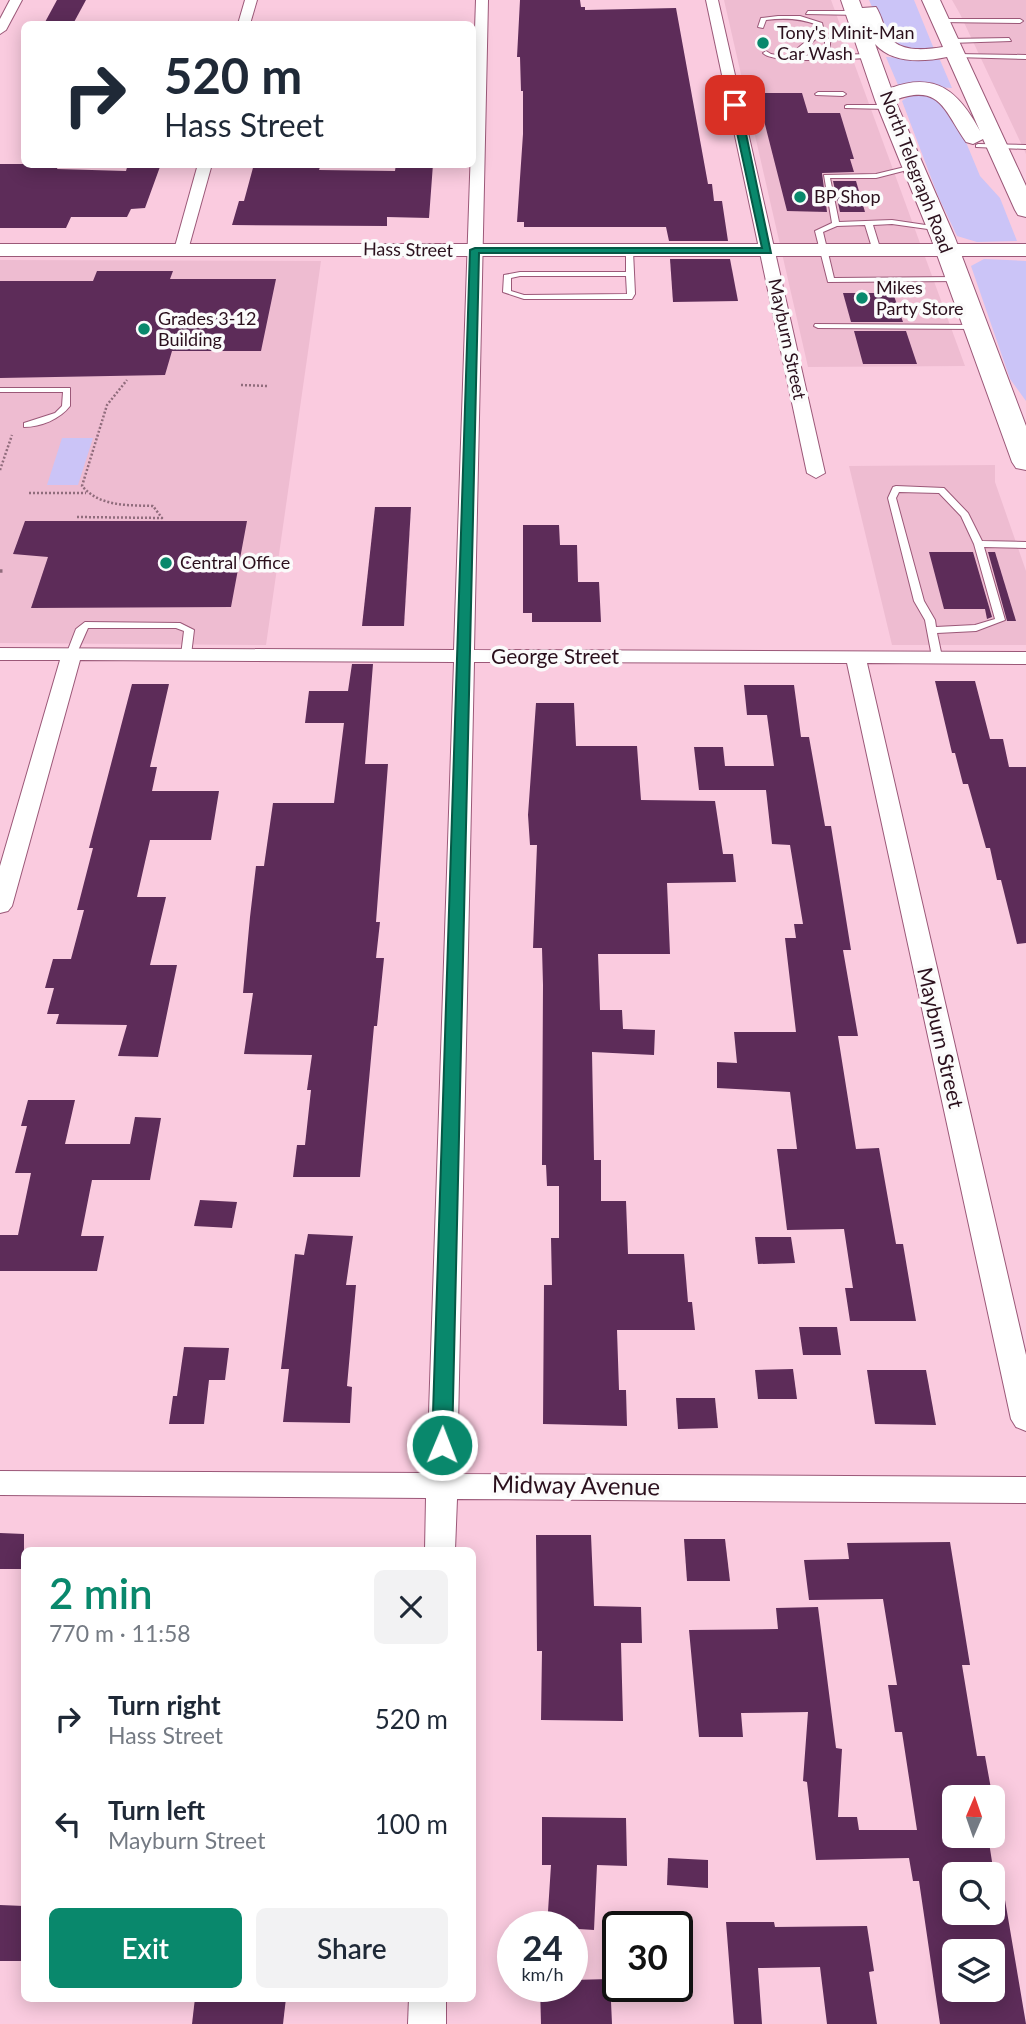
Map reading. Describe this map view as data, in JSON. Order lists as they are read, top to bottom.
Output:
{
  "streets": {
    "main road": ["North Telegraph Road"],
    "street": [
      "Hass Street",
      "Mayburn Street",
      "George Street",
      "Midway Avenue"
    ]
  },
  "crossings": [
    ["North Telegraph Road", "Hass Street"],
    ["Hass Street", "Mayburn Street"],
    ["Mayburn Street", "George Street"]
  ],
  "places": [
    "Tony's Minit-Man Car Wash",
    "BP Shop",
    "Mikes Party Store",
    "Grades 3-12 Building",
    "Central Office"
  ],
  "north": "top",
  "page": {
    "turn": ["520 m", "Hass Street"],
    "heading": ["2 min", "770 m · 11:58"],
    "list": [
      {
        "name": "Turn right",
        "note": "Hass Street",
        "value": "520 m"
      },
      {
        "name": "Turn left",
        "note": "Mayburn Street",
        "value": "100 m"
      }
    ],
    "buttons": ["Exit", "Share"],
    "speed": "24 km/h",
    "limit": "30"
  }
}
